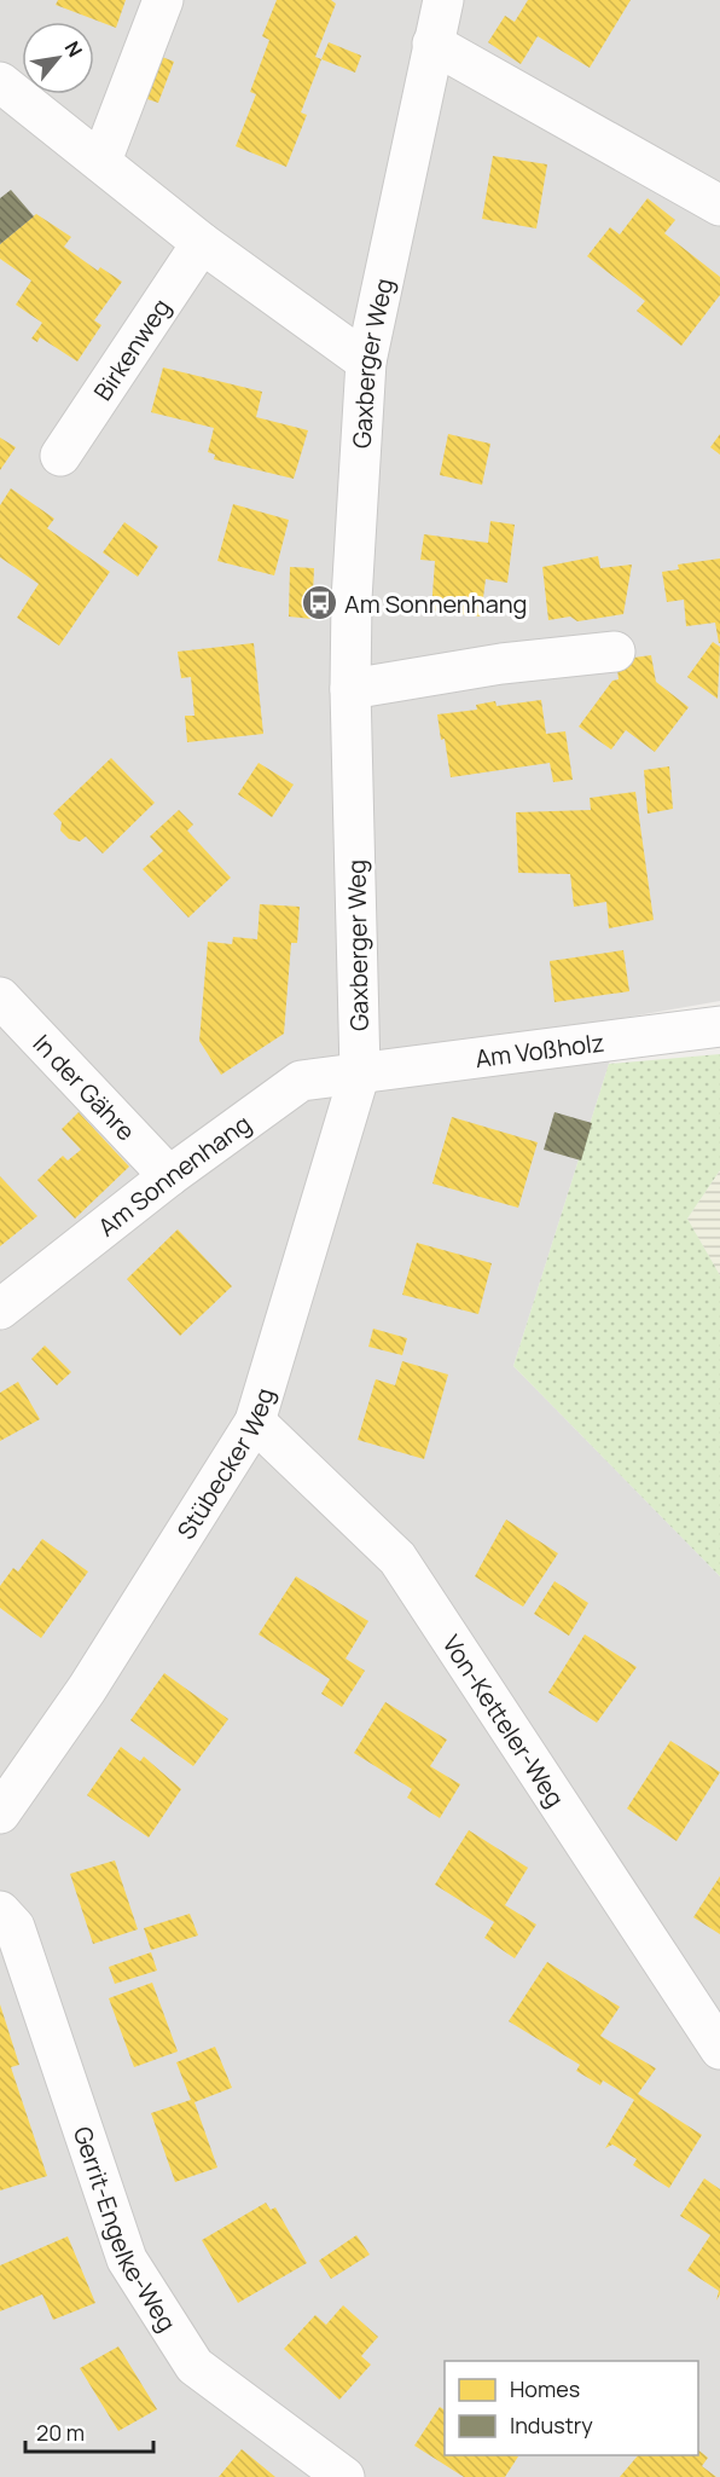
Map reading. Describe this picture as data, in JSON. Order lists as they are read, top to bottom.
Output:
{
  "streets": {
    "street": [
      "Birkenweg",
      "Gaxberger Weg",
      "Am Voßholz",
      "In der Gähre",
      "Am Sonnenhang",
      "Stübecker Weg",
      "Von-Ketteler-Weg",
      "Gerrit-Engelke-Weg"
    ]
  },
  "crossings": [
    ["Gaxberger Weg", "Am Voßholz"],
    ["Gaxberger Weg", "Am Sonnenhang"],
    ["Gaxberger Weg", "Stübecker Weg"],
    ["Am Voßholz", "Am Sonnenhang"],
    ["Am Voßholz", "Stübecker Weg"],
    ["In der Gähre", "Am Sonnenhang"],
    ["Am Sonnenhang", "Stübecker Weg"],
    ["Stübecker Weg", "Von-Ketteler-Weg"]
  ],
  "places": {
    "bus stop": ["Am Sonnenhang"]
  },
  "legend": ["Homes", "Industry"],
  "scale_bar": "20 m",
  "north": "top right"
}
